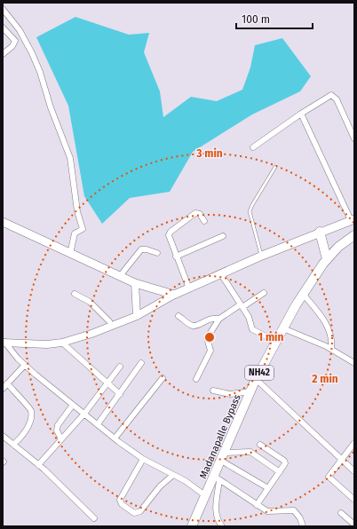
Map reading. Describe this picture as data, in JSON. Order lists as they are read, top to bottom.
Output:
{
  "streets": {
    "highway": ["NH42", "Madanapalle Bypass"]
  },
  "scale_bar": "100 m",
  "rings": ["3 min", "1 min", "2 min"]
}
